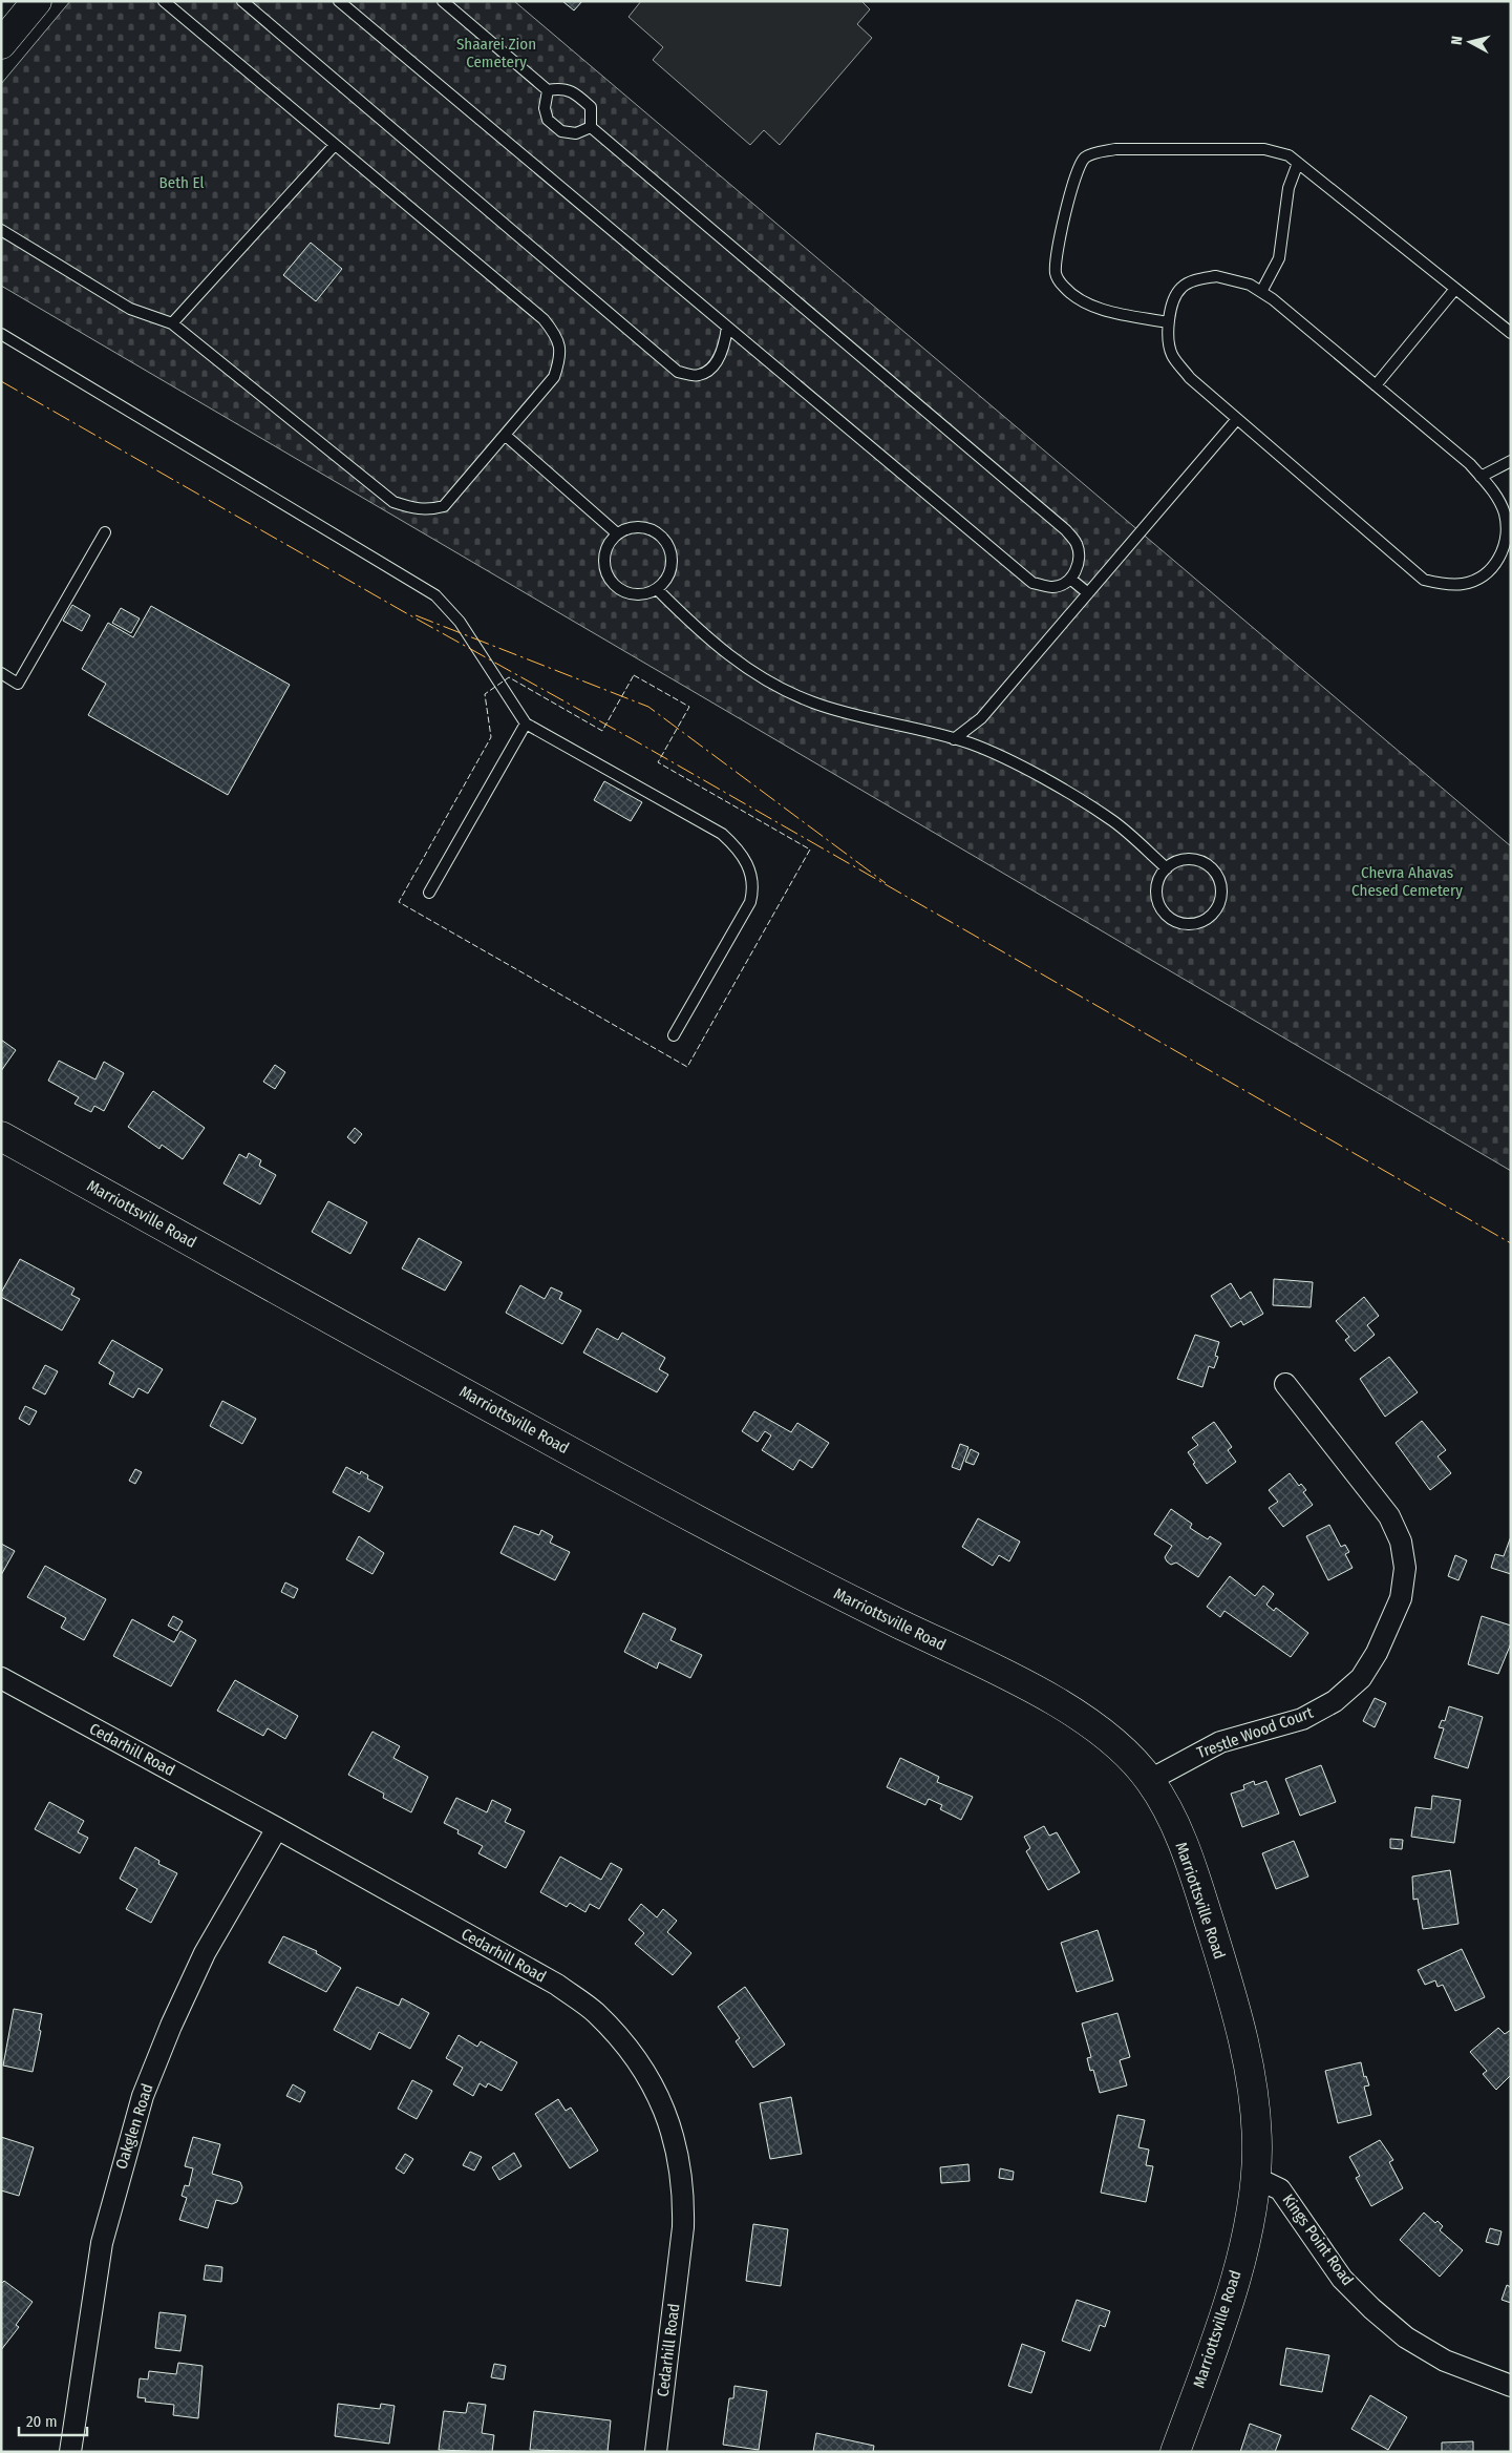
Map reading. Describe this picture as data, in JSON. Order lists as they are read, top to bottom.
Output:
{
  "streets": {
    "main road": ["Marriottsville Road"],
    "street": [
      "Trestle Wood Court",
      "Cedarhill Road",
      "Oakglen Road",
      "Kings Point Road"
    ]
  },
  "crossings": [
    ["Marriottsville Road", "Trestle Wood Court"],
    ["Marriottsville Road", "Kings Point Road"],
    ["Cedarhill Road", "Oakglen Road"]
  ],
  "parks": ["Shaarei Zion Cemetery", "Beth El", "Chevra Ahavas Chesed Cemetery"],
  "scale_bar": "20 m",
  "north": "left"
}
